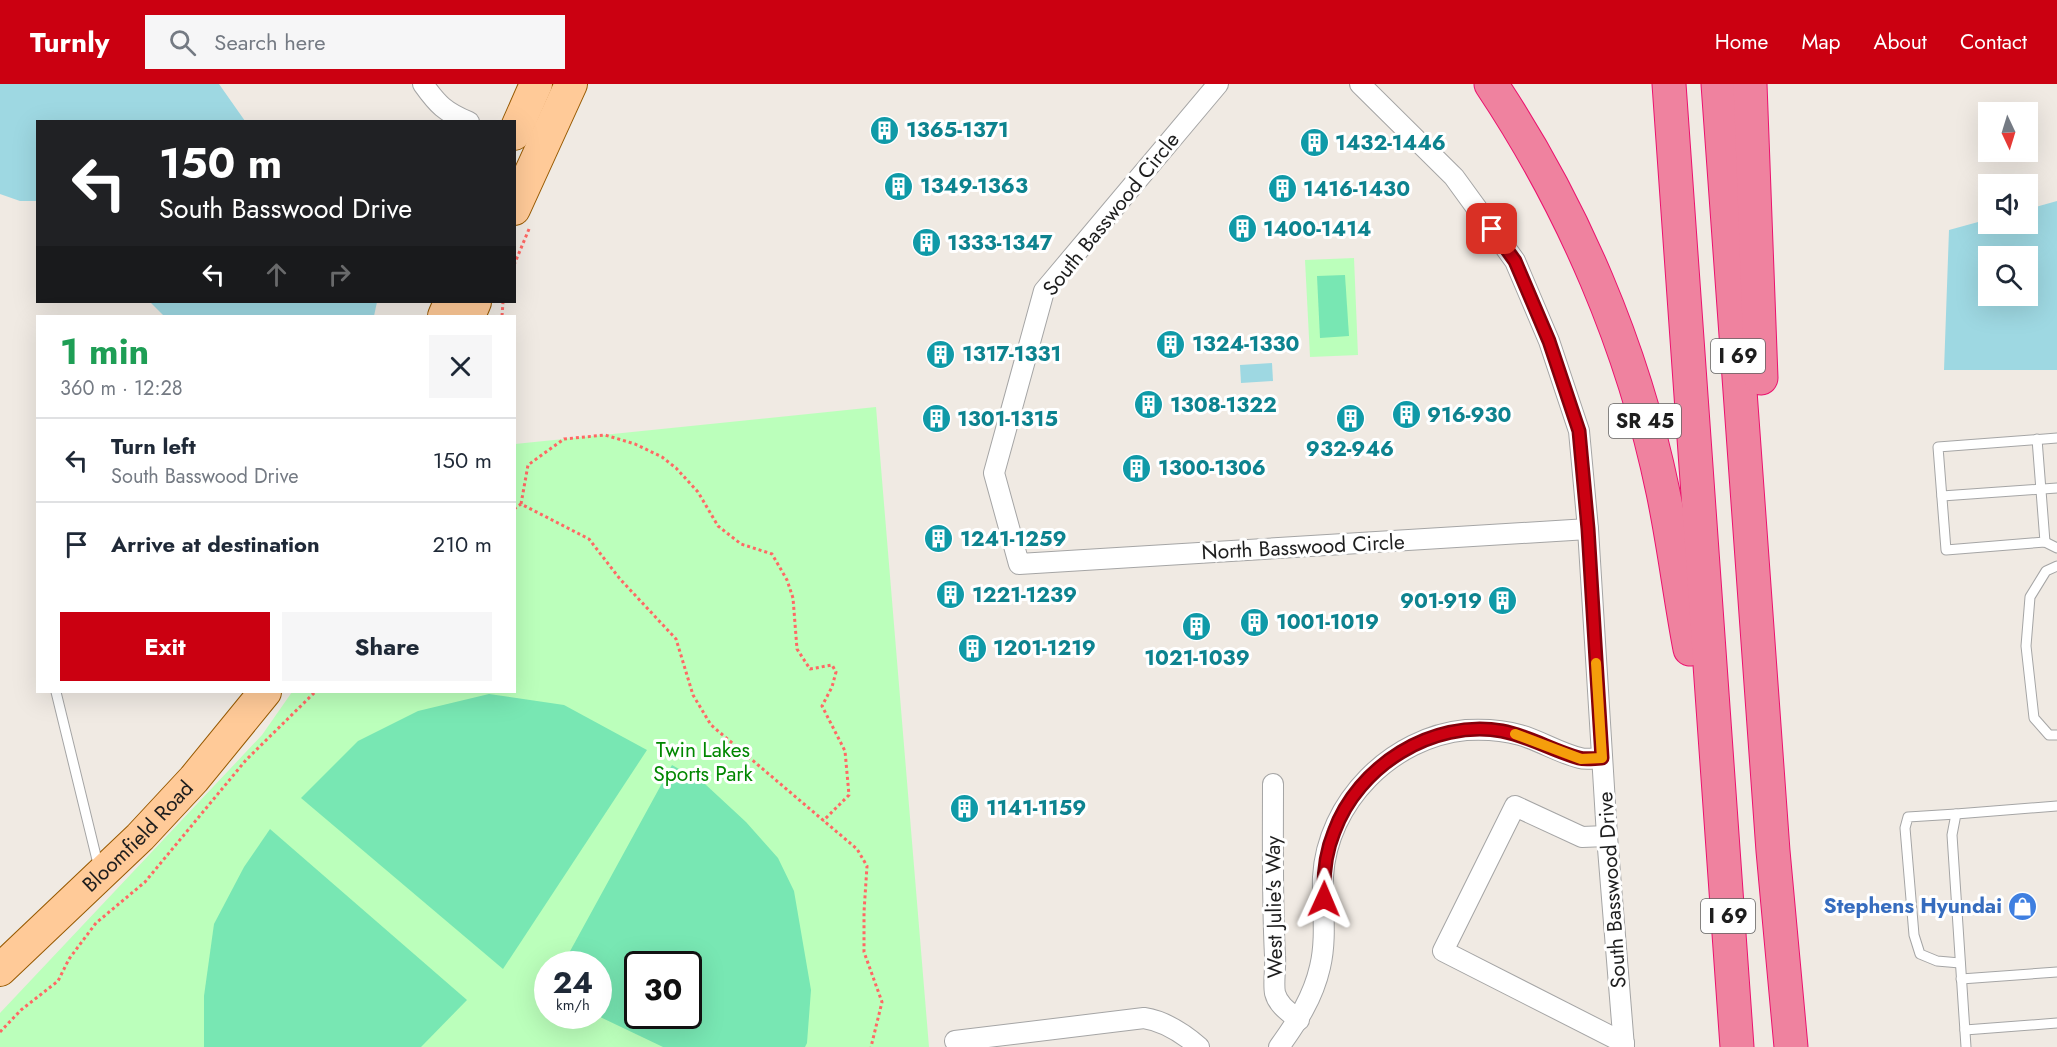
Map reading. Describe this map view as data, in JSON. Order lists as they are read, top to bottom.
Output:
{
  "streets": {
    "highway": ["I 69", "SR 45"],
    "main road": ["Bloomfield Road"],
    "street": [
      "South Basswood Circle",
      "North Basswood Circle",
      "South Basswood Drive",
      "West Julie's Way"
    ]
  },
  "crossings": [
    ["South Basswood Circle", "North Basswood Circle"],
    ["I 69", "SR 45"],
    ["North Basswood Circle", "South Basswood Drive"]
  ],
  "parks": ["Twin Lakes Sports Park"],
  "places": {
    "building": [
      "1365-1371",
      "1432-1446",
      "1349-1363",
      "1416-1430",
      "1400-1414",
      "1333-1347",
      "1324-1330",
      "1317-1331",
      "1308-1322",
      "916-930",
      "932-946",
      "1301-1315",
      "1300-1306",
      "1241-1259",
      "1221-1239",
      "901-919",
      "1001-1019",
      "1021-1039",
      "1201-1219",
      "1141-1159"
    ],
    "shop": ["Stephens Hyundai"]
  },
  "north": "bottom",
  "page": {
    "header": "Turnly",
    "search": "Search here",
    "nav": [
      "Home",
      "Map",
      "About",
      "Contact"
    ],
    "turn": ["150 m", "South Basswood Drive"],
    "heading": ["1 min", "360 m · 12:28"],
    "list": [
      {
        "name": "Turn left",
        "note": "South Basswood Drive",
        "value": "150 m"
      },
      {
        "name": "Arrive at destination",
        "value": "210 m"
      }
    ],
    "buttons": ["Exit", "Share"],
    "speed": "24 km/h",
    "limit": "30"
  }
}
